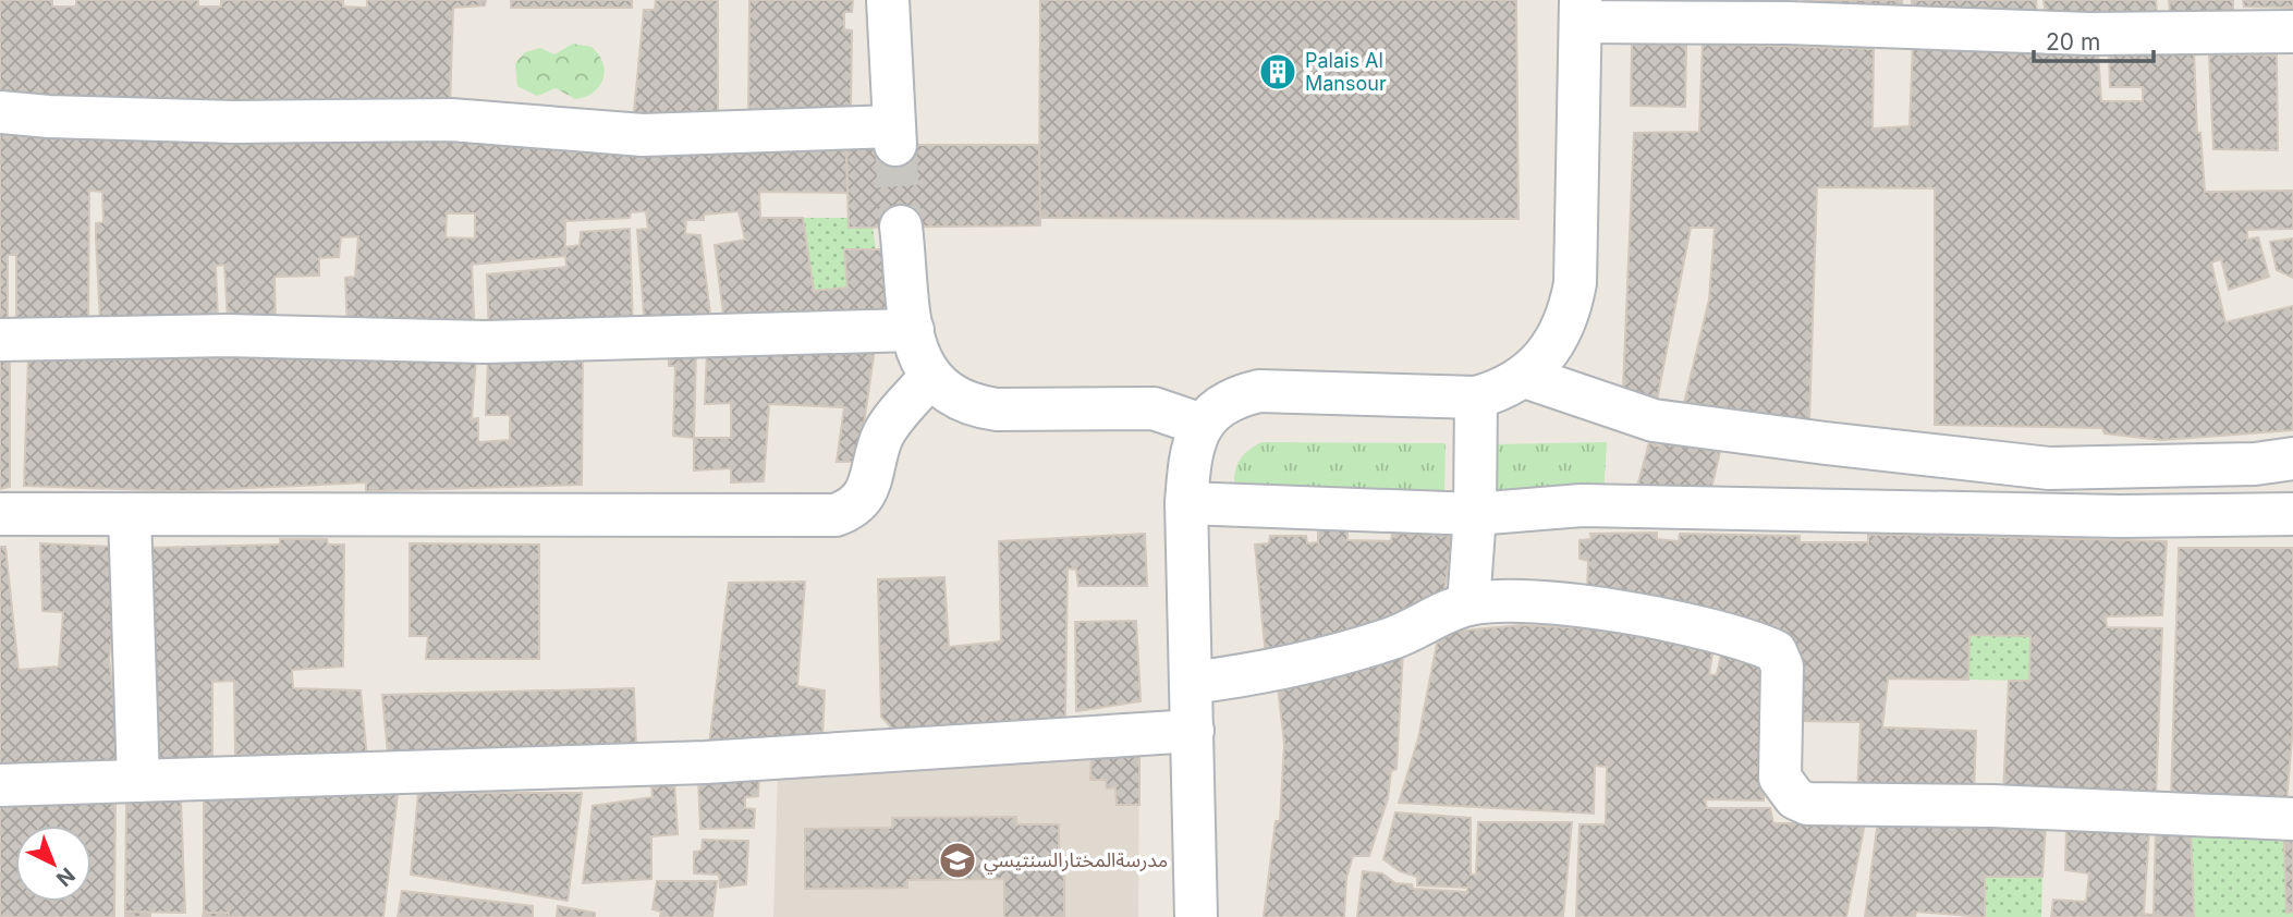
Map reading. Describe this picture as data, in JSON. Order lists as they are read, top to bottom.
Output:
{
  "places": {
    "building": ["Palais Al Mansour"],
    "school or university": ["مدرسةالمختارالسنتيسي"]
  },
  "scale_bar": "20 m",
  "north": "bottom right"
}
